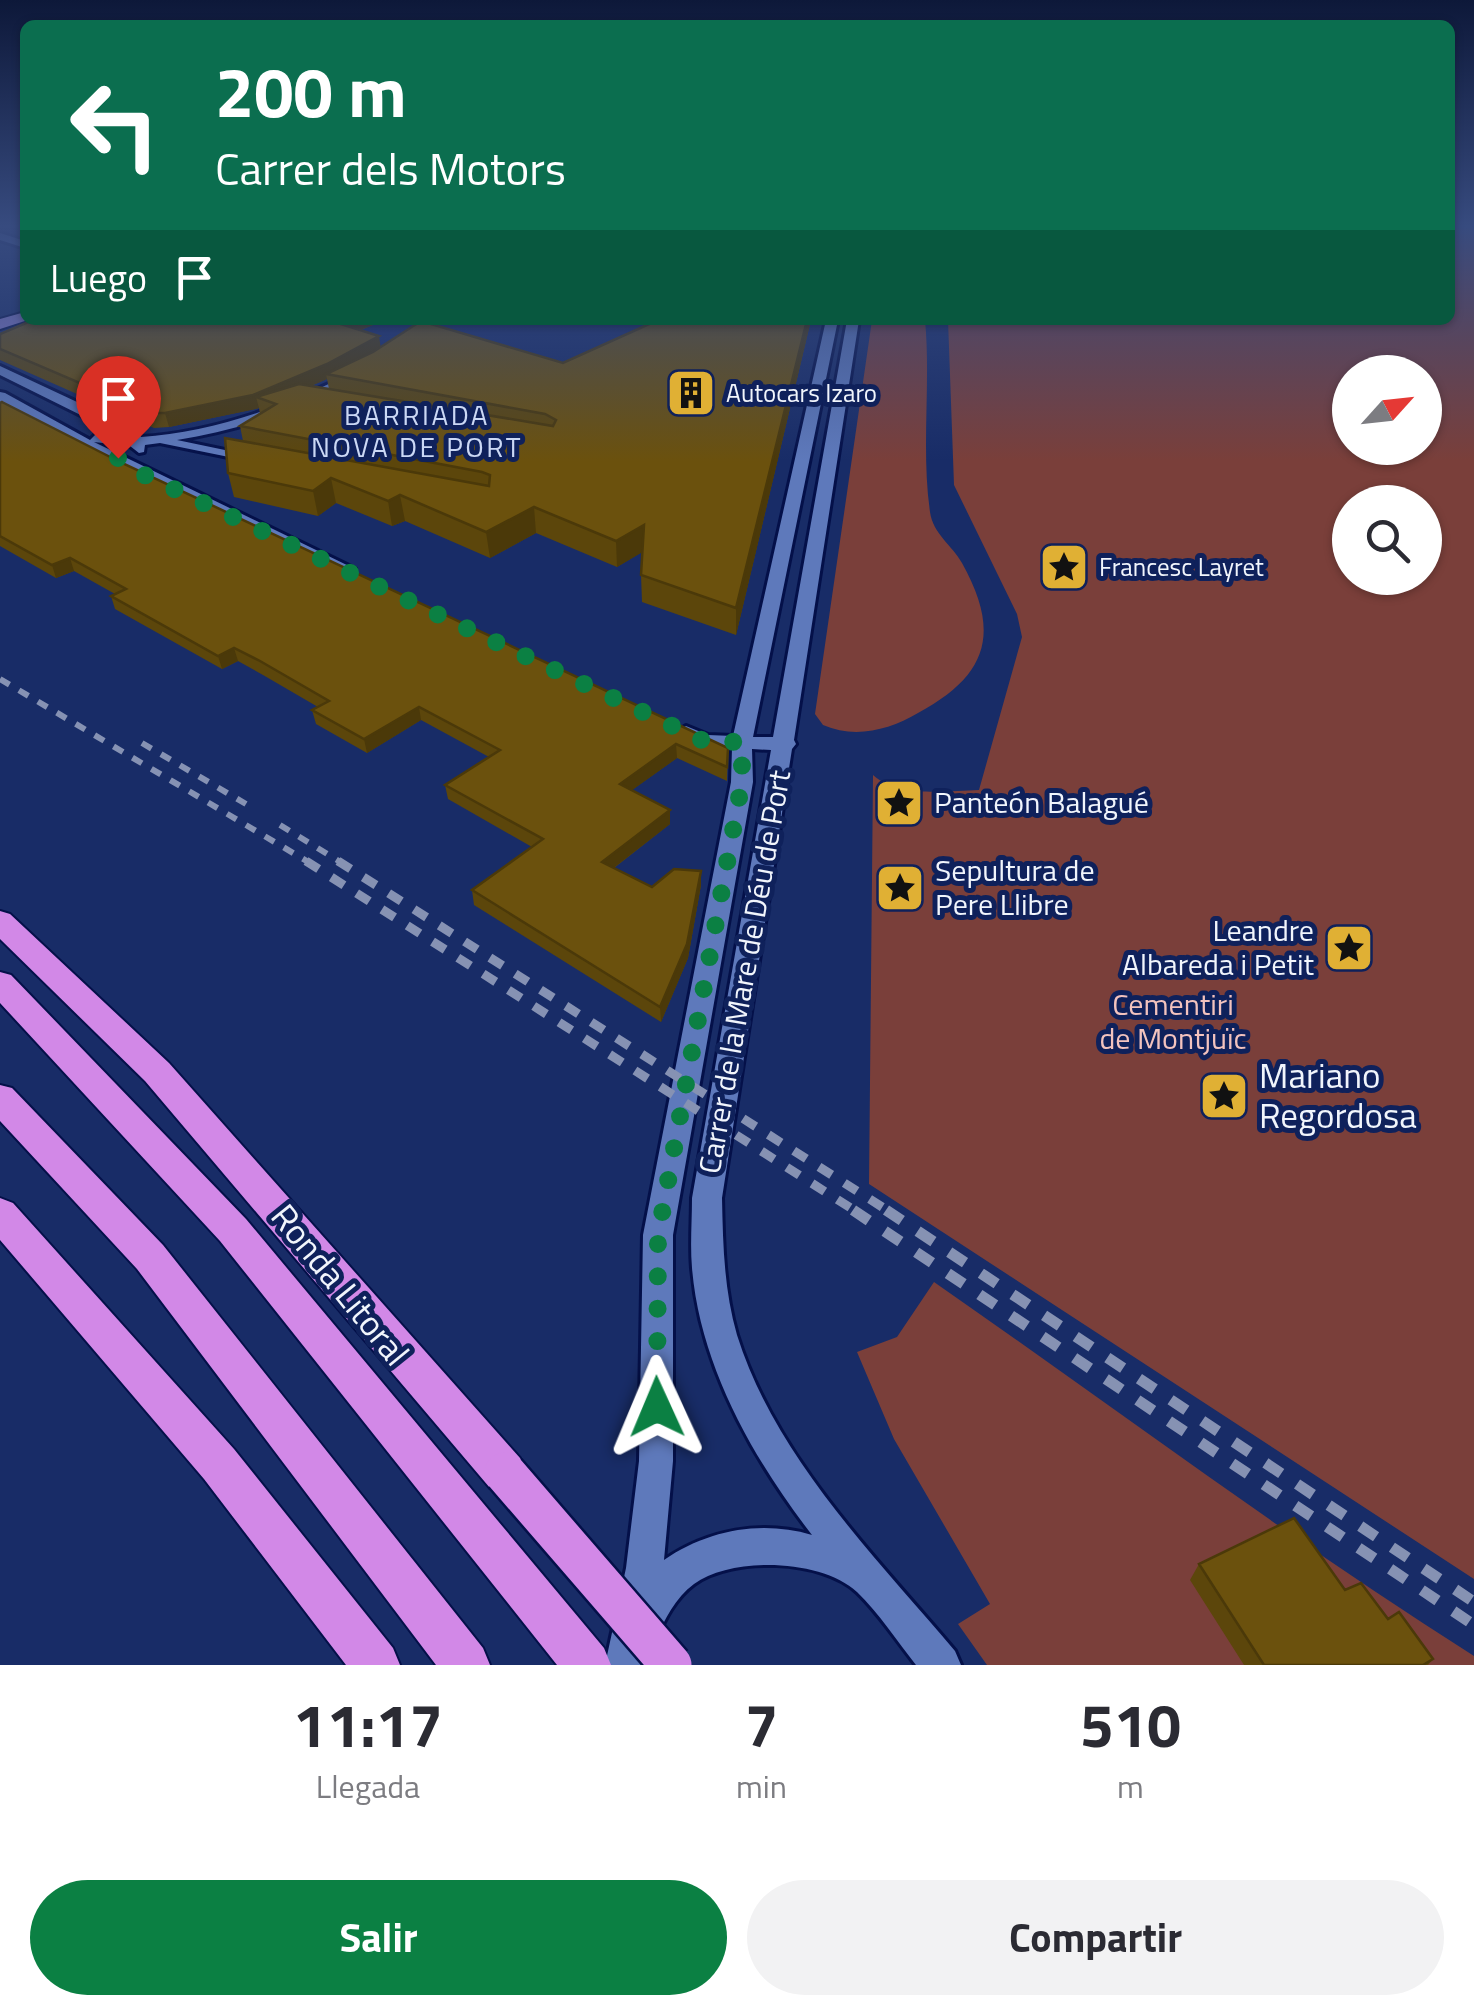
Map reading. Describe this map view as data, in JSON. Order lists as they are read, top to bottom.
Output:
{
  "streets": {
    "highway": ["Ronda Litoral"],
    "street": ["Carrer de la Mare de Déu de Port"]
  },
  "districts": ["BARRIADA NOVA DE PORT"],
  "parks": ["Cementiri de Montjuïc"],
  "places": {
    "building": ["Autocars Izaro"],
    "place": [
      "Francesc Layret",
      "Panteón Balagué",
      "Sepultura de Pere Llibre",
      "Leandre Albareda i Petit",
      "Mariano Regordosa"
    ]
  },
  "north": "top right",
  "page": {
    "turn": ["200 m", "Carrer dels Motors"],
    "then": "Luego",
    "eta": [
      "11:17",
      "Llegada",
      "7",
      "min",
      "510",
      "m"
    ],
    "buttons": ["Salir", "Compartir"]
  }
}
